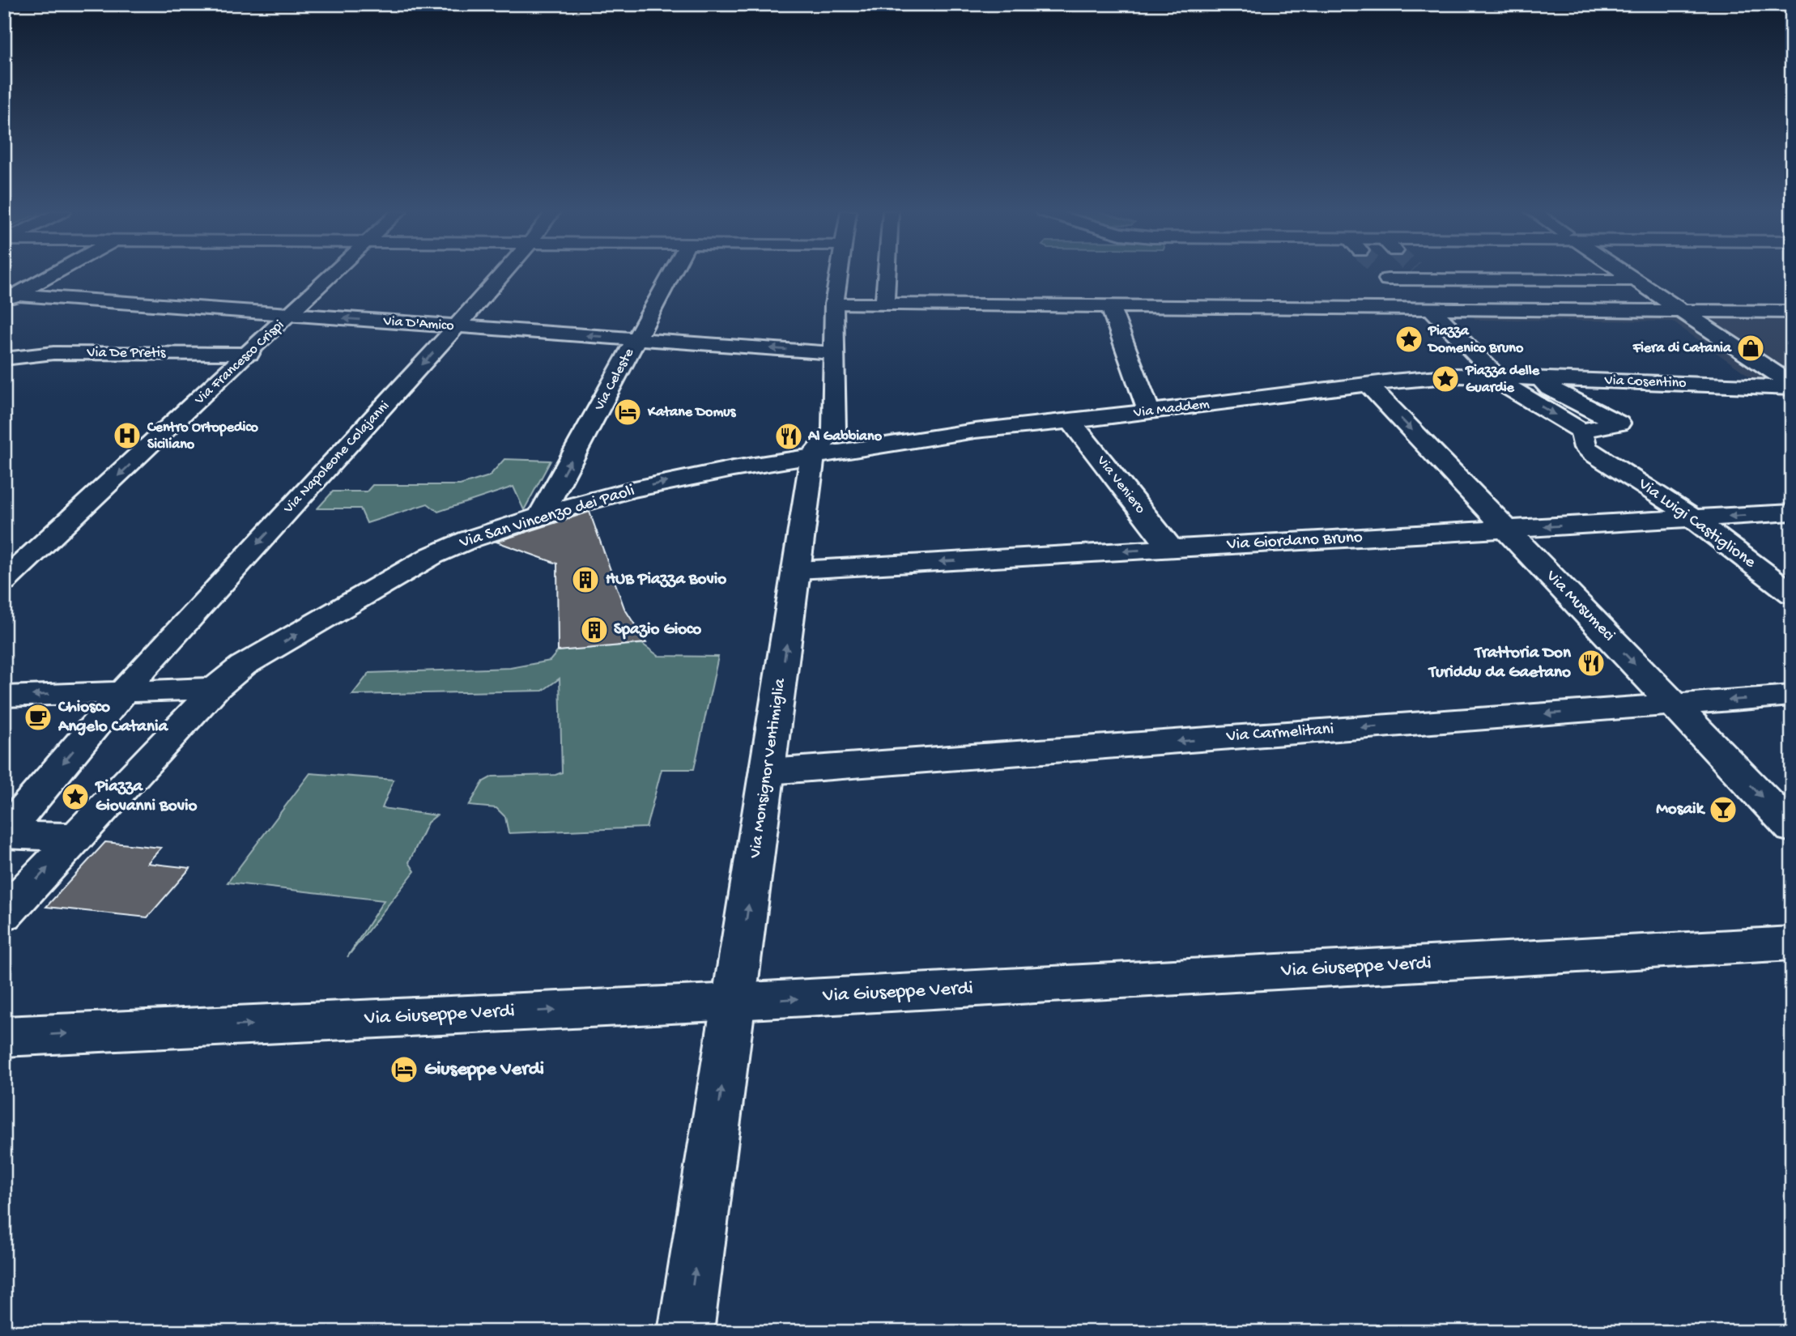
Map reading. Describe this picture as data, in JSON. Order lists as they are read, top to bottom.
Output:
{
  "streets": {
    "street": [
      "Via D'Amico",
      "Via De Pretis",
      "Via Francesco Crispi",
      "Via Celeste",
      "Via Cosentino",
      "Via Maddem",
      "Via Napoleone Colajanni",
      "Via Veniero",
      "Via San Vincenzo dei Paoli",
      "Via Luigi Castiglione",
      "Via Giordano Bruno",
      "Via Musumeci",
      "Via Carmelitani",
      "Via Monsignor Ventimiglia",
      "Via Giuseppe Verdi"
    ]
  },
  "crossings": [
    ["Via D'Amico", "Via Francesco Crispi"],
    ["Via D'Amico", "Via Celeste"],
    ["Via D'Amico", "Via Napoleone Colajanni"],
    ["Via D'Amico", "Via Monsignor Ventimiglia"],
    ["Via De Pretis", "Via Francesco Crispi"],
    ["Via Celeste", "Via San Vincenzo dei Paoli"],
    ["Via Maddem", "Via Veniero"],
    ["Via Maddem", "Via Musumeci"],
    ["Via Veniero", "Via Giordano Bruno"],
    ["Via San Vincenzo dei Paoli", "Via Monsignor Ventimiglia"],
    ["Via Luigi Castiglione", "Via Giordano Bruno"],
    ["Via Giordano Bruno", "Via Musumeci"],
    ["Via Giordano Bruno", "Via Monsignor Ventimiglia"],
    ["Via Musumeci", "Via Carmelitani"],
    ["Via Carmelitani", "Via Monsignor Ventimiglia"],
    ["Via Monsignor Ventimiglia", "Via Giuseppe Verdi"]
  ],
  "one_way": [
    "Via D'Amico",
    "Via Celeste",
    "Via Napoleone Colajanni",
    "Via San Vincenzo dei Paoli",
    "Via Carmelitani",
    "Via Monsignor Ventimiglia",
    "Via Giuseppe Verdi"
  ],
  "places": {
    "place": ["Piazza Domenico Bruno", "Piazza delle Guardie", "Piazza Giovanni Bovio"],
    "shop": ["Fiera di Catania"],
    "hotel": ["Katane Domus", "Giuseppe Verdi"],
    "hospital": ["Centro Ortopedico Siciliano"],
    "restaurant": ["Al Gabbiano", "Trattoria Don Turiddu da Gaetano"],
    "building": ["HUB Piazza Bovio", "Spazio Gioco"],
    "cafe": ["Chiosco Angelo Catania"],
    "bar": ["Mosaik"]
  }
}
